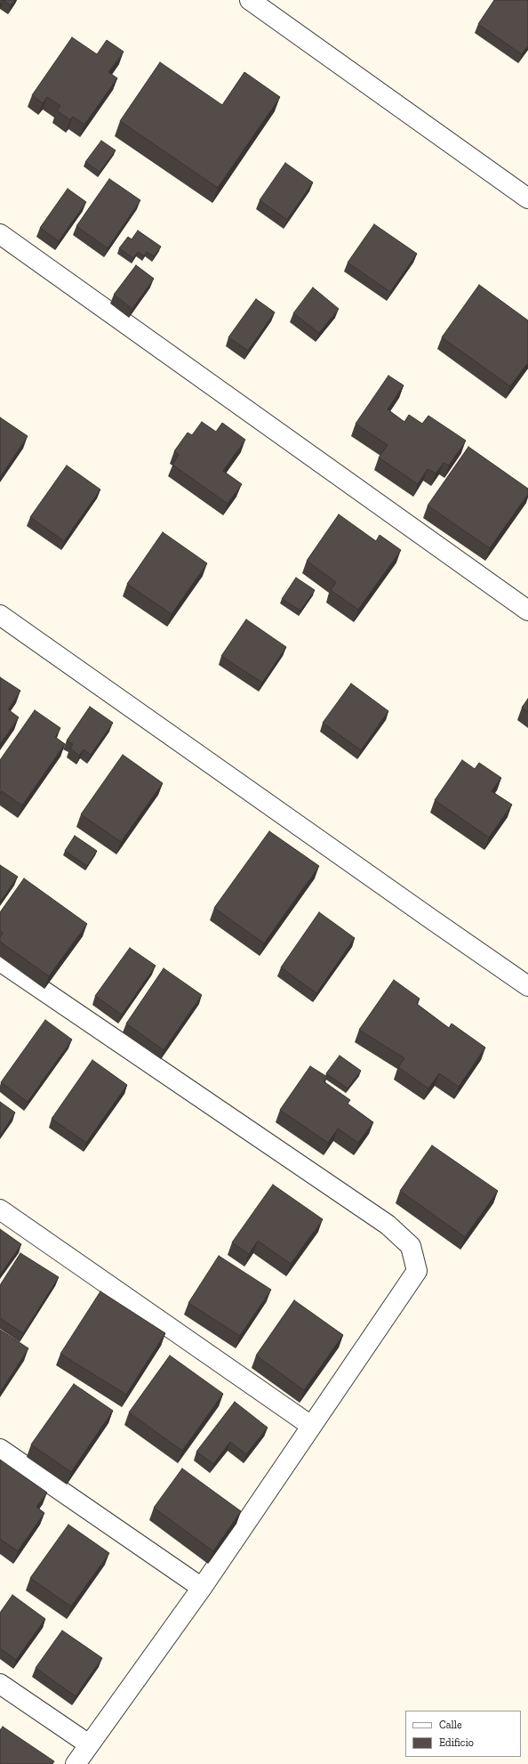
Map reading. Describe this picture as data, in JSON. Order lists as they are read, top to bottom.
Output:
{
  "legend": ["Calle", "Edificio"]
}
